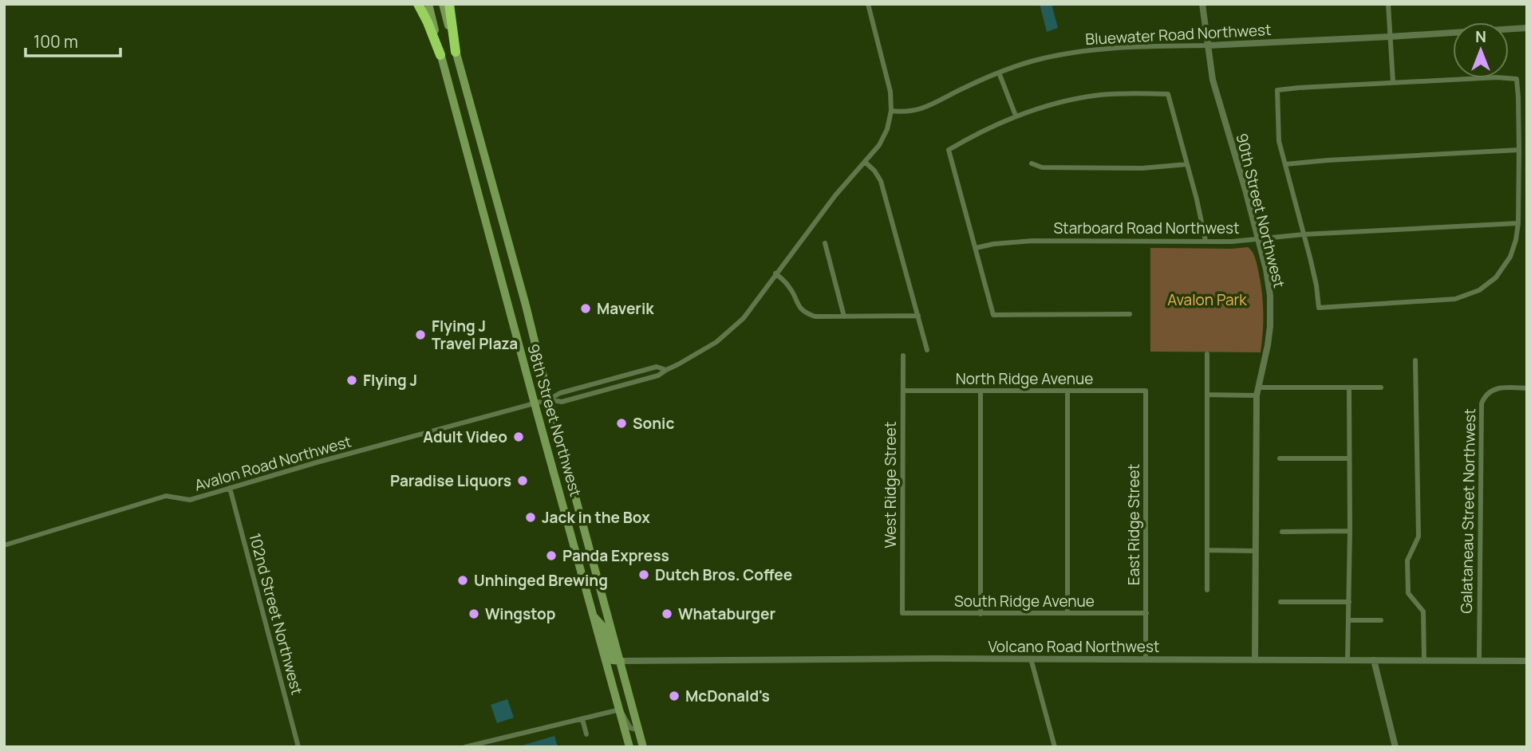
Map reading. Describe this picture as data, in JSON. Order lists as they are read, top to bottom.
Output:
{
  "streets": {
    "main road": ["98th Street Northwest"],
    "street": [
      "Bluewater Road Northwest",
      "90th Street Northwest",
      "Starboard Road Northwest",
      "North Ridge Avenue",
      "Avalon Road Northwest",
      "West Ridge Street",
      "Galataneau Street Northwest",
      "East Ridge Street",
      "South Ridge Avenue",
      "102nd Street Northwest",
      "Volcano Road Northwest"
    ]
  },
  "crossings": [
    ["Bluewater Road Northwest", "90th Street Northwest"],
    ["90th Street Northwest", "Starboard Road Northwest"],
    ["90th Street Northwest", "Volcano Road Northwest"],
    ["North Ridge Avenue", "West Ridge Street"],
    ["North Ridge Avenue", "East Ridge Street"],
    ["98th Street Northwest", "Avalon Road Northwest"],
    ["98th Street Northwest", "Volcano Road Northwest"],
    ["Avalon Road Northwest", "102nd Street Northwest"],
    ["West Ridge Street", "South Ridge Avenue"],
    ["Galataneau Street Northwest", "Volcano Road Northwest"],
    ["East Ridge Street", "South Ridge Avenue"],
    ["East Ridge Street", "Volcano Road Northwest"]
  ],
  "parks": ["Avalon Park"],
  "places": [
    "Maverik",
    "Flying J Travel Plaza",
    "Flying J",
    "Sonic",
    "Adult Video",
    "Paradise Liquors",
    "Jack in the Box",
    "Panda Express",
    "Dutch Bros. Coffee",
    "Unhinged Brewing",
    "Wingstop",
    "Whataburger",
    "McDonald's"
  ],
  "scale_bar": "100 m",
  "north": "top"
}
